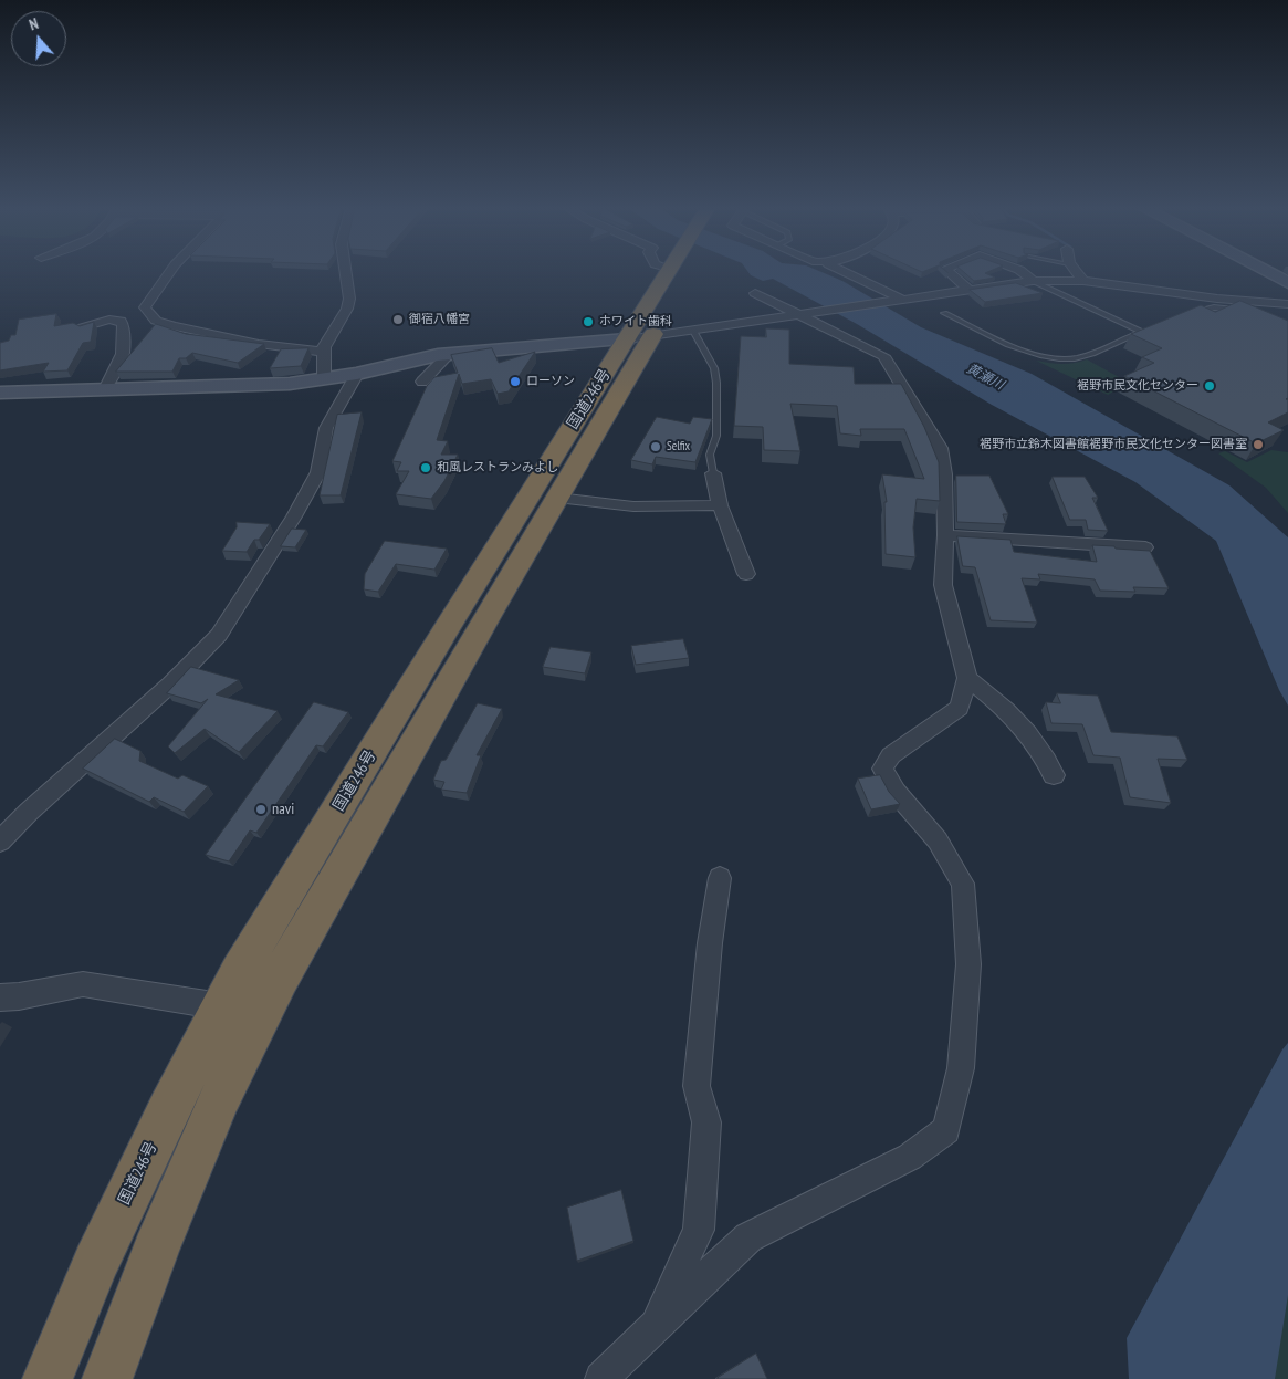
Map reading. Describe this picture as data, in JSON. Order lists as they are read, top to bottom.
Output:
{
  "streets": {
    "highway": ["国道246号"]
  },
  "water": ["黄瀬川"],
  "places": [
    "御宿八幡宮",
    "ホワイト歯科",
    "ローソン",
    "裾野市民文化センター",
    "裾野市立鈴木図書館裾野市民文化センター図書室",
    "Selfix",
    "和風レストランみよし",
    "navi"
  ],
  "north": "top"
}
